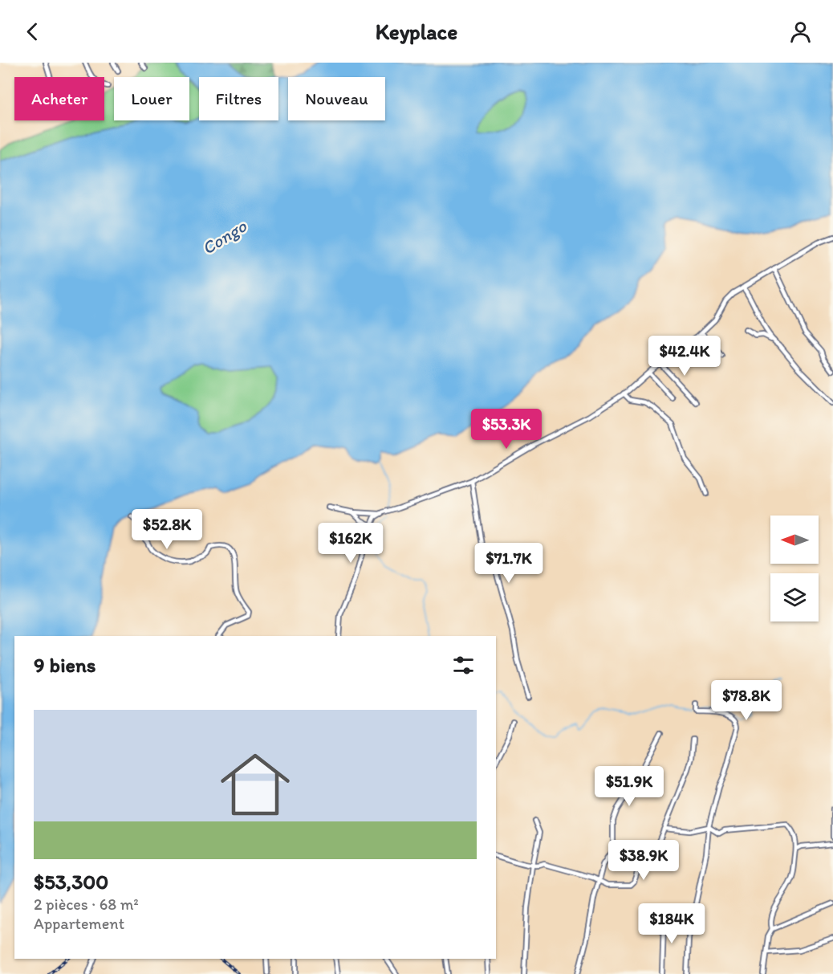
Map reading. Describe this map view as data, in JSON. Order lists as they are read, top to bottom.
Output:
{
  "water": ["Congo"],
  "north": "left",
  "page": {
    "header": "Keyplace",
    "chip": [
      "Acheter",
      "Louer",
      "Filtres",
      "Nouveau"
    ],
    "price": [
      "$42.4K",
      "$53.3K",
      "$52.8K",
      "$162K",
      "$71.7K",
      "$78.8K",
      "$51.9K",
      "$38.9K",
      "$184K"
    ],
    "heading": "9 biens",
    "list": [
      {
        "name": "$53,300",
        "note": "2 pièces · 68 m² · Appartement"
      }
    ]
  }
}
